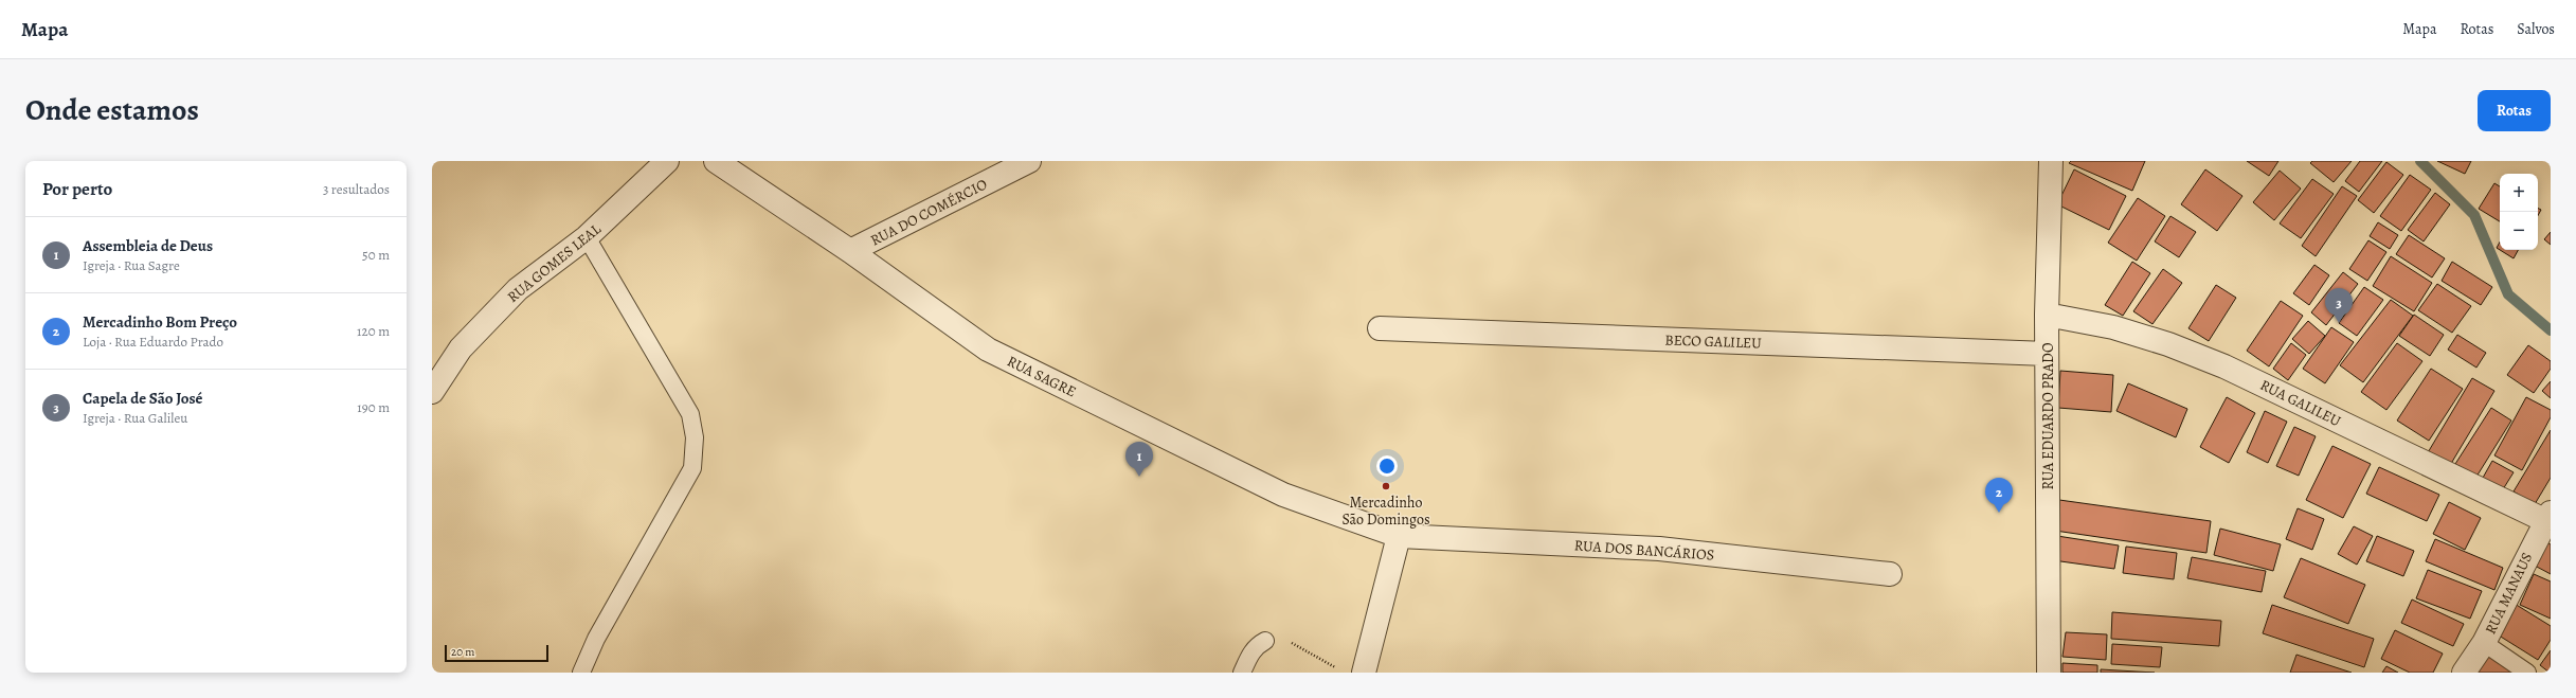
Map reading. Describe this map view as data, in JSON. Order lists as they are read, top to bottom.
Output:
{
  "streets": {
    "street": [
      "RUA DO COMÉRCIO",
      "RUA GOMES LEAL",
      "BECO GALILEU",
      "RUA SAGRE",
      "RUA GALILEU",
      "RUA EDUARDO PRADO",
      "RUA DOS BANCÁRIOS",
      "RUA MANAUS"
    ]
  },
  "crossings": [
    ["RUA DO COMÉRCIO", "RUA SAGRE"],
    ["BECO GALILEU", "RUA EDUARDO PRADO"],
    ["RUA SAGRE", "RUA DOS BANCÁRIOS"],
    ["RUA GALILEU", "RUA EDUARDO PRADO"],
    ["RUA GALILEU", "RUA MANAUS"]
  ],
  "places": ["Mercadinho São Domingos"],
  "scale_bar": "20 m",
  "page": {
    "header": "Mapa",
    "nav": ["Mapa", "Rotas", "Salvos"],
    "title": "Onde estamos",
    "buttons": "Rotas",
    "heading": ["Por perto", "3 resultados"],
    "map_buttons": ["+", "−"],
    "list": [
      {
        "mark": "1",
        "name": "Assembleia de Deus",
        "note": "Igreja · Rua Sagre",
        "value": "50 m"
      },
      {
        "mark": "2",
        "name": "Mercadinho Bom Preço",
        "note": "Loja · Rua Eduardo Prado",
        "value": "120 m"
      },
      {
        "mark": "3",
        "name": "Capela de São José",
        "note": "Igreja · Rua Galileu",
        "value": "190 m"
      }
    ],
    "pins": ["3", "1", "2"],
    "scale": "20 m"
  }
}
